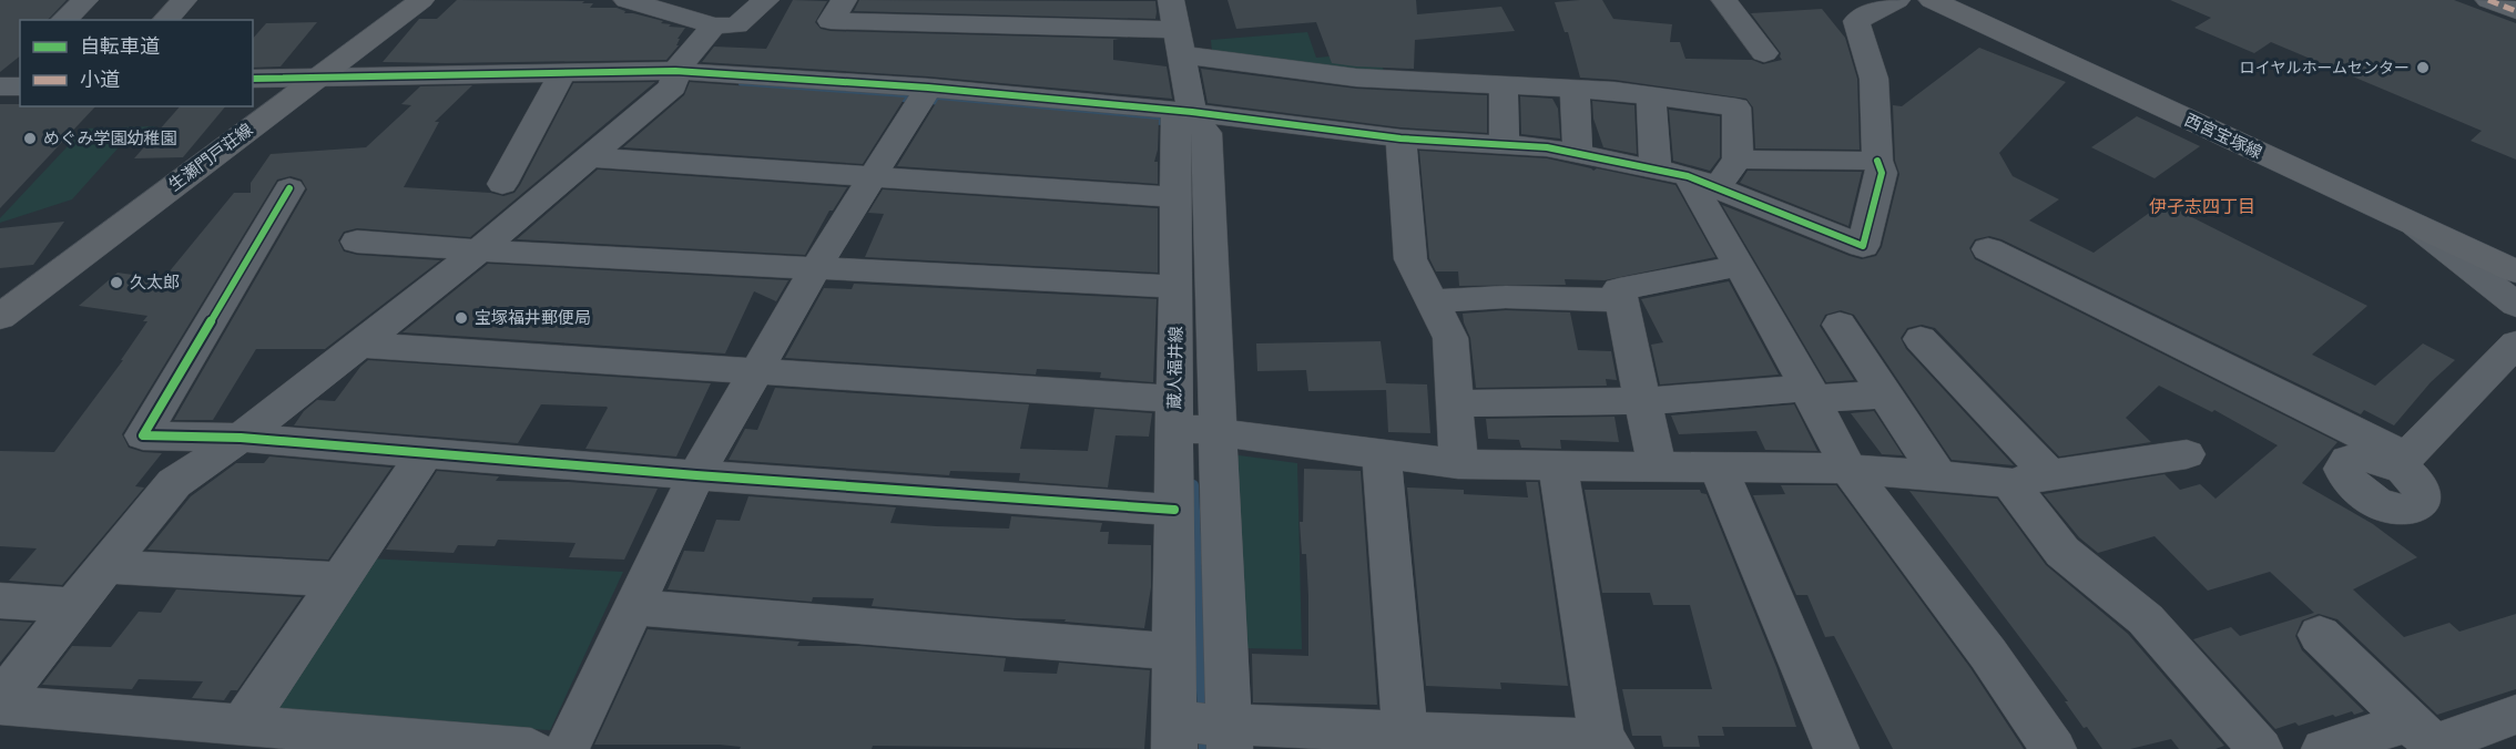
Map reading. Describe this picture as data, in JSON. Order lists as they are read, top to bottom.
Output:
{
  "streets": {
    "main road": ["西宮宝塚線", "生瀬門戸荘線"],
    "street": ["蔵人福井線"]
  },
  "districts": ["伊孑志四丁目"],
  "places": [
    "ロイヤルホームセンター",
    "めぐみ学園幼稚園",
    "久太郎",
    "宝塚福井郵便局"
  ],
  "legend": ["自転車道", "小道"]
}
